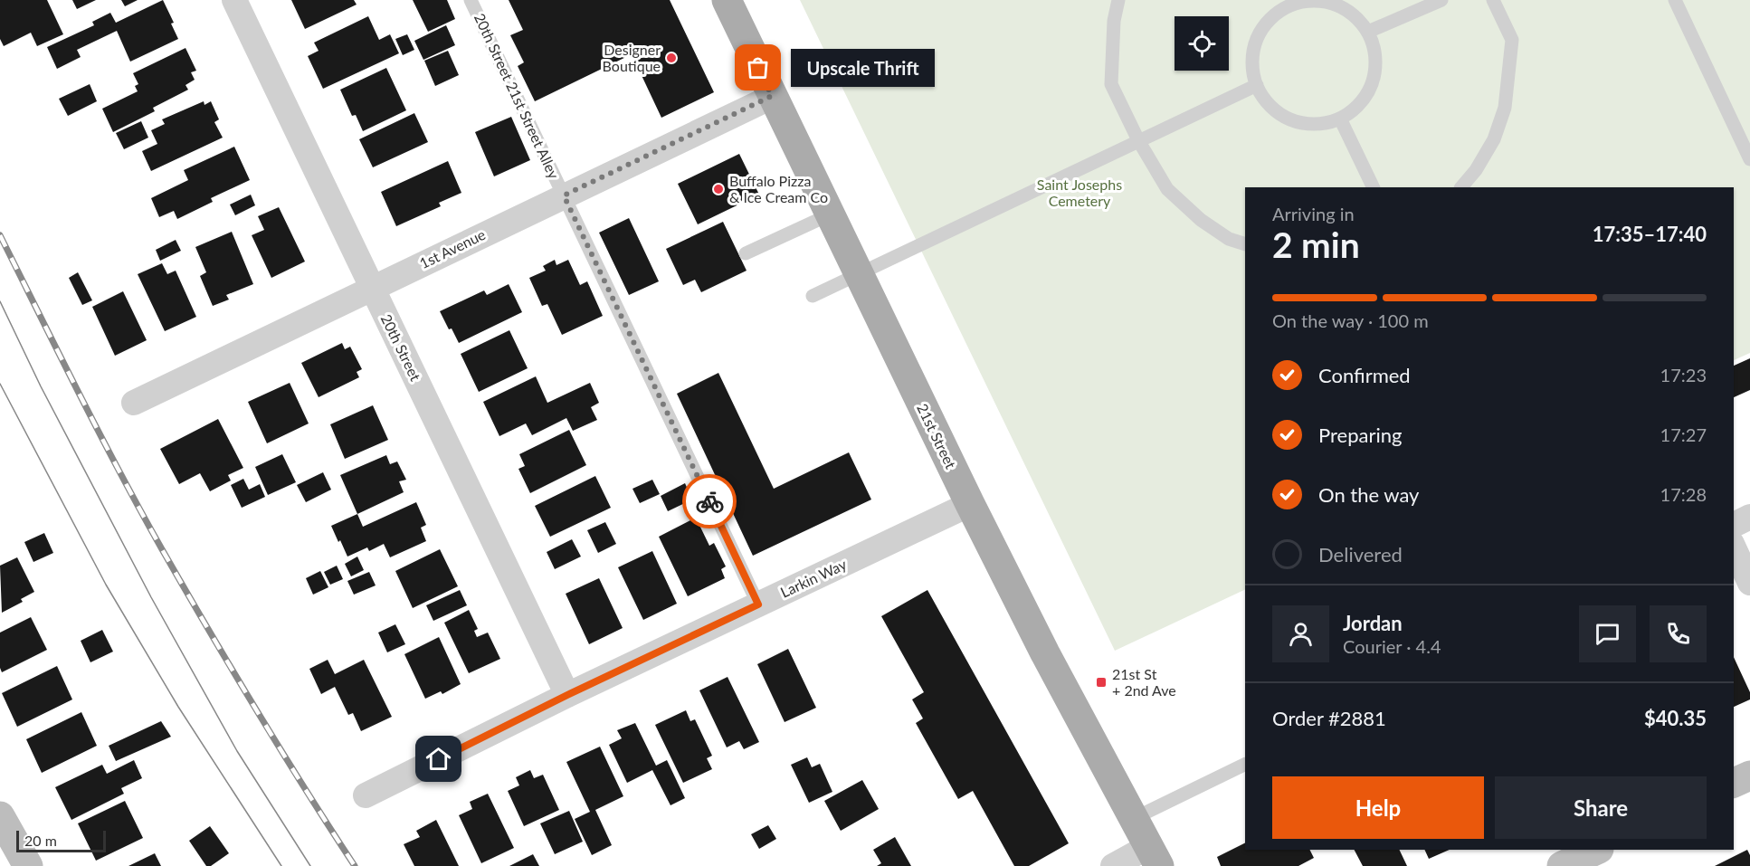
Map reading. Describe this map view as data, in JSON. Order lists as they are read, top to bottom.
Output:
{
  "streets": {
    "main road": ["21st Street"],
    "street": ["1st Avenue", "20th Street", "Larkin Way"],
    "lane": ["20th Street 21st Street Alley"]
  },
  "crossings": [
    ["20th Street 21st Street Alley", "1st Avenue"],
    ["20th Street 21st Street Alley", "Larkin Way"],
    ["1st Avenue", "20th Street"],
    ["1st Avenue", "21st Street"],
    ["20th Street", "Larkin Way"],
    ["21st Street", "Larkin Way"]
  ],
  "parks": ["Saint Josephs Cemetery"],
  "places": {
    "other": ["Designer Boutique", "Upscale Thrift", "Buffalo Pizza & Ice Cream Co"],
    "transit": ["21st St + 2nd Ave"]
  },
  "scale_bar": "20 m",
  "page": {
    "bubble": "Upscale Thrift",
    "heading": ["2 min", "Arriving in", "17:35–17:40"],
    "panel": [
      "Jordan",
      "Courier · 4.4",
      "Order #2881",
      "$40.35"
    ],
    "bar": "On the way · 100 m",
    "list": [
      ["Confirmed", "17:23"],
      ["Preparing", "17:27"],
      ["On the way", "17:28"],
      "Delivered"
    ],
    "buttons": ["Help", "Share"],
    "scale": "20 m"
  }
}
